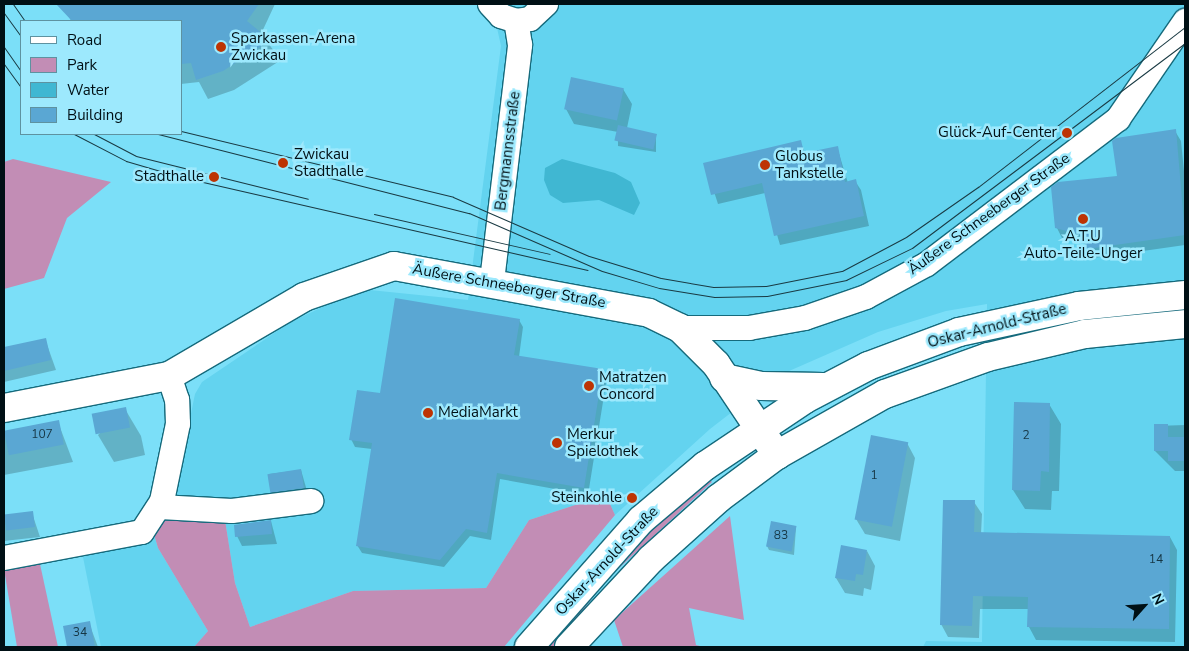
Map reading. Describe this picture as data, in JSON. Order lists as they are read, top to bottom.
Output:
{
  "streets": {
    "main road": ["Äußere Schneeberger Straße", "Oskar-Arnold-Straße"],
    "street": ["Bergmannsstraße"]
  },
  "crossings": [
    ["Bergmannsstraße", "Äußere Schneeberger Straße"],
    ["Äußere Schneeberger Straße", "Oskar-Arnold-Straße"]
  ],
  "places": [
    "Sparkassen-Arena Zwickau",
    "Glück-Auf-Center",
    "Zwickau Stadthalle",
    "Globus Tankstelle",
    "Stadthalle",
    "A.T.U Auto-Teile-Unger",
    "Matratzen Concord",
    "MediaMarkt",
    "Merkur Spielothek",
    "Steinkohle"
  ],
  "house_numbers": [
    "107",
    "2",
    "1",
    "83",
    "14",
    "34"
  ],
  "legend": [
    "Road",
    "Park",
    "Water",
    "Building"
  ],
  "north": "top right"
}
